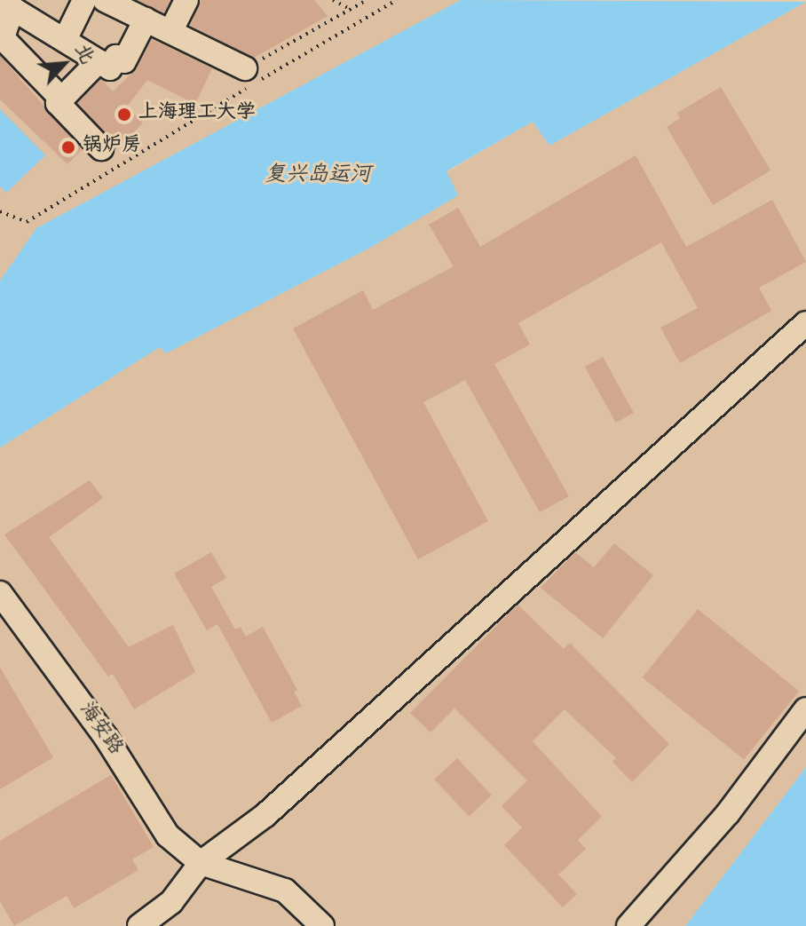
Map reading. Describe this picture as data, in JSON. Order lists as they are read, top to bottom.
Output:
{
  "streets": {
    "street": ["海安路"]
  },
  "water": ["复兴岛运河"],
  "places": ["上海理工大学", "锅炉房"],
  "north": "top right"
}
